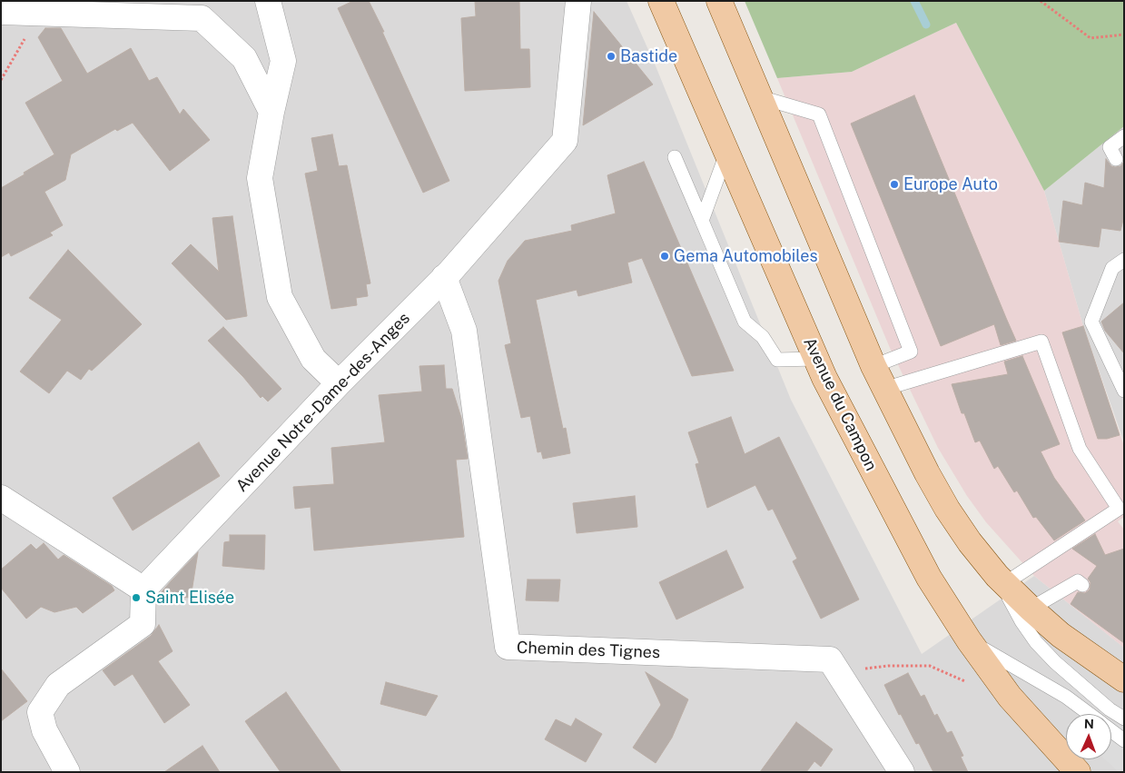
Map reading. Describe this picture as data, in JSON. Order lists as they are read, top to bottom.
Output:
{
  "streets": {
    "main road": ["Avenue du Campon"],
    "street": ["Avenue Notre-Dame-des-Anges", "Chemin des Tignes"]
  },
  "crossings": [
    ["Avenue Notre-Dame-des-Anges", "Chemin des Tignes"]
  ],
  "places": [
    "Bastide",
    "Europe Auto",
    "Gema Automobiles",
    "Saint Elisée"
  ],
  "north": "top"
}
